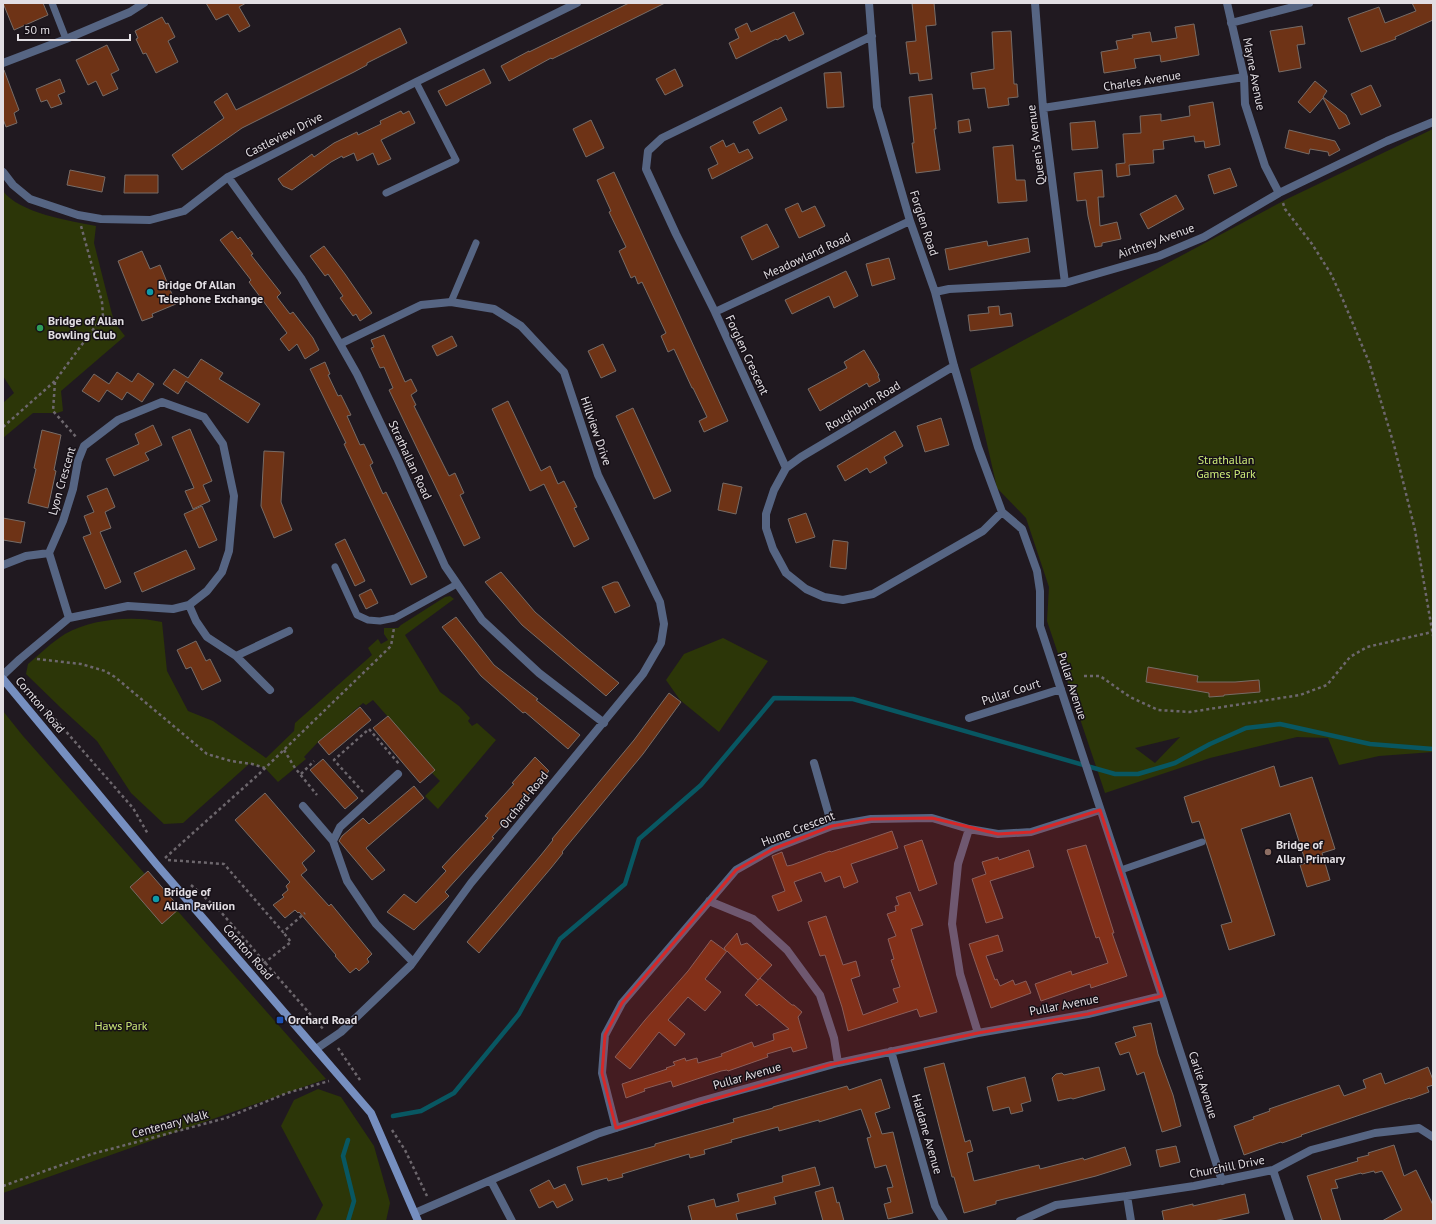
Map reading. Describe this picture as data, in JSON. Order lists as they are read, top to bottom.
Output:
{
  "streets": {
    "main road": ["Cornton Road"],
    "street": [
      "Mayne Avenue",
      "Charles Avenue",
      "Castleview Drive",
      "Queen's Avenue",
      "Forglen Road",
      "Airthrey Avenue",
      "Meadowland Road",
      "Forglen Crescent",
      "Roughburn Road",
      "Hillview Drive",
      "Strathallan Road",
      "Lyon Crescent",
      "Pullar Avenue",
      "Pullar Court",
      "Orchard Road",
      "Hume Crescent",
      "Carlie Avenue",
      "Haldane Avenue",
      "Churchill Drive"
    ],
    "path": ["Centenary Walk"]
  },
  "crossings": [
    ["Mayne Avenue", "Charles Avenue"],
    ["Mayne Avenue", "Airthrey Avenue"],
    ["Charles Avenue", "Queen's Avenue"],
    ["Castleview Drive", "Strathallan Road"],
    ["Queen's Avenue", "Airthrey Avenue"],
    ["Forglen Road", "Airthrey Avenue"],
    ["Forglen Road", "Meadowland Road"],
    ["Forglen Road", "Forglen Crescent"],
    ["Forglen Road", "Roughburn Road"],
    ["Forglen Road", "Pullar Avenue"],
    ["Meadowland Road", "Forglen Crescent"],
    ["Forglen Crescent", "Roughburn Road"],
    ["Hillview Drive", "Strathallan Road"],
    ["Hillview Drive", "Orchard Road"],
    ["Strathallan Road", "Orchard Road"],
    ["Pullar Avenue", "Pullar Court"],
    ["Pullar Avenue", "Cornton Road"],
    ["Pullar Avenue", "Hume Crescent"],
    ["Pullar Avenue", "Carlie Avenue"],
    ["Pullar Avenue", "Haldane Avenue"],
    ["Cornton Road", "Orchard Road"],
    ["Cornton Road", "Centenary Walk"],
    ["Carlie Avenue", "Churchill Drive"]
  ],
  "parks": ["Strathallan Games Park", "Haws Park"],
  "places": {
    "other": [
      "Bridge Of Allan Telephone Exchange",
      "Bridge of Allan Bowling Club",
      "Bridge of Allan Primary",
      "Bridge of Allan Pavilion"
    ],
    "transit": ["Orchard Road"]
  },
  "scale_bar": "50 m"
}
